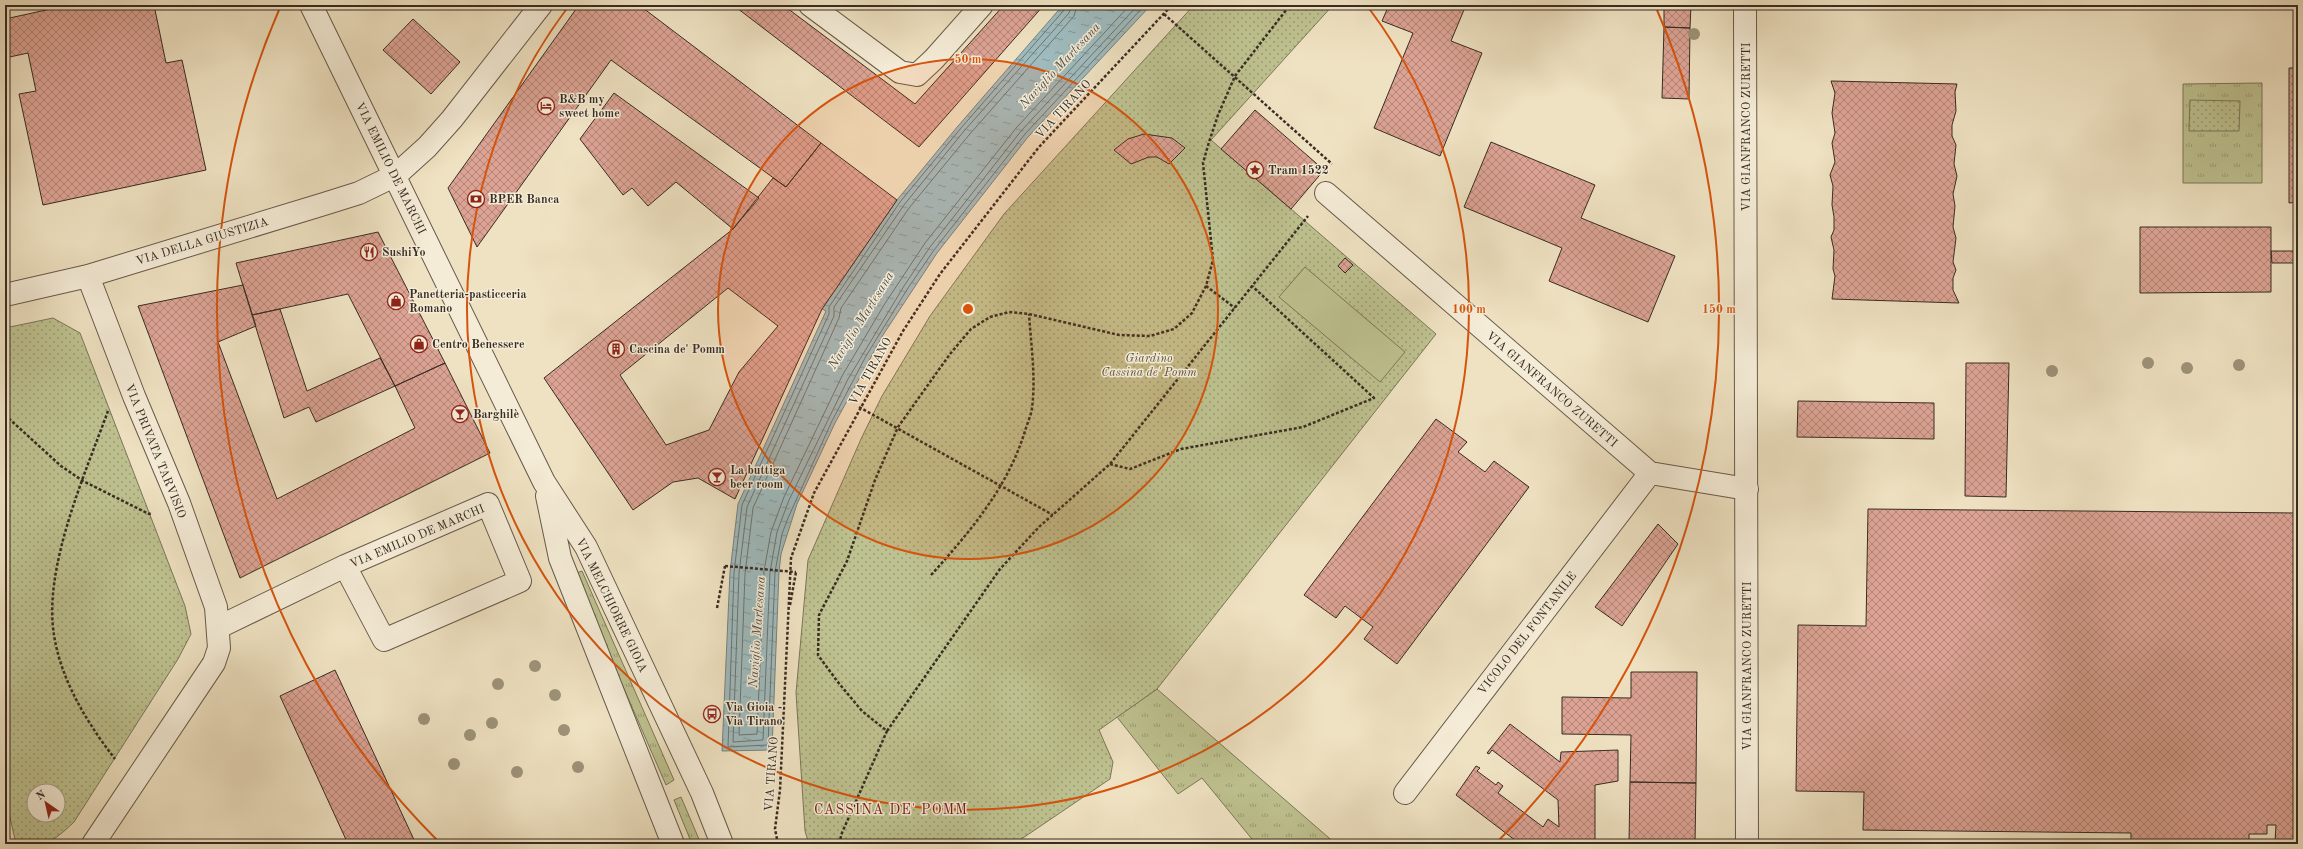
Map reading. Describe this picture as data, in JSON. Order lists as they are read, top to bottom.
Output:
{
  "streets": {
    "street": [
      "VIA GIANFRANCO ZURETTI",
      "VIA EMILIO DE MARCHI",
      "VIA DELLA GIUSTIZIA",
      "VIA PRIVATA TARVISIO",
      "VIA MELCHIORRE GIOIA",
      "VICOLO DEL FONTANILE"
    ],
    "path": ["VIA TIRANO"]
  },
  "crossings": [
    ["VIA GIANFRANCO ZURETTI", "VICOLO DEL FONTANILE"],
    ["VIA EMILIO DE MARCHI", "VIA DELLA GIUSTIZIA"],
    ["VIA EMILIO DE MARCHI", "VIA MELCHIORRE GIOIA"],
    ["VIA DELLA GIUSTIZIA", "VIA PRIVATA TARVISIO"]
  ],
  "districts": ["CASSINA DE' POMM"],
  "water": ["Naviglio Martesana"],
  "parks": ["Giardino Cassina de' Pomm"],
  "places": {
    "hotel": ["B&B my sweet home"],
    "place": ["Tram 1522"],
    "bank": ["BPER Banca"],
    "restaurant": ["SushiYo"],
    "shop": ["Panetteria-pasticceria Romano", "Centro Benessere"],
    "building": ["Cascina de' Pomm"],
    "bar": ["Barghilè", "La buttiga beer room"],
    "bus stop": ["Via Gioia - Via Tirano"]
  },
  "north": "top left",
  "rings": ["50 m", "100 m", "150 m"]
}
